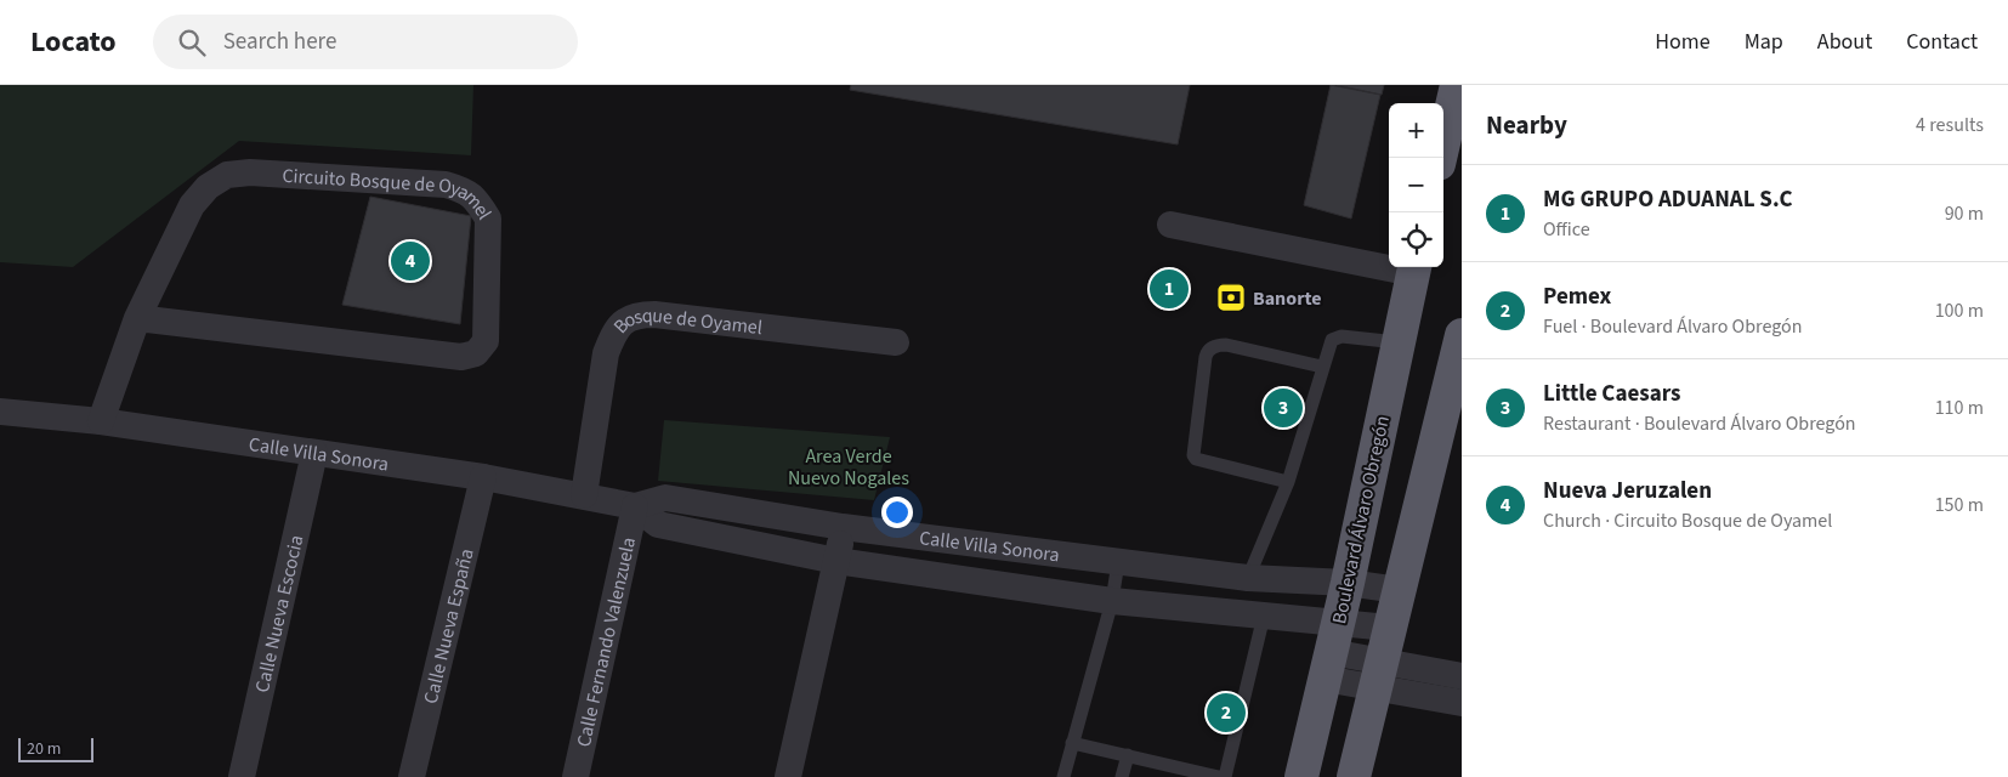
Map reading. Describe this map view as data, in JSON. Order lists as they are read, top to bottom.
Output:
{
  "streets": {
    "highway": ["Boulevard Álvaro Obregón"],
    "street": [
      "Circuito Bosque de Oyamel",
      "Bosque de Oyamel",
      "Calle Villa Sonora",
      "Calle Nueva Escocia",
      "Calle Nueva España",
      "Calle Fernando Valenzuela"
    ]
  },
  "crossings": [
    ["Circuito Bosque de Oyamel", "Calle Villa Sonora"],
    ["Bosque de Oyamel", "Calle Villa Sonora"],
    ["Calle Villa Sonora", "Boulevard Álvaro Obregón"],
    ["Calle Villa Sonora", "Calle Nueva Escocia"],
    ["Calle Villa Sonora", "Calle Nueva España"],
    ["Calle Villa Sonora", "Calle Fernando Valenzuela"]
  ],
  "parks": ["Area Verde Nuevo Nogales"],
  "places": {
    "bank": ["Banorte"]
  },
  "scale_bar": "20 m",
  "page": {
    "header": "Locato",
    "search": "Search here",
    "nav": [
      "Home",
      "Map",
      "About",
      "Contact"
    ],
    "heading": ["Nearby", "4 results"],
    "map_buttons": ["+", "−"],
    "list": [
      {
        "mark": "1",
        "name": "MG GRUPO ADUANAL S.C",
        "note": "Office",
        "value": "90 m"
      },
      {
        "mark": "2",
        "name": "Pemex",
        "note": "Fuel · Boulevard Álvaro Obregón",
        "value": "100 m"
      },
      {
        "mark": "3",
        "name": "Little Caesars",
        "note": "Restaurant · Boulevard Álvaro Obregón",
        "value": "110 m"
      },
      {
        "mark": "4",
        "name": "Nueva Jeruzalen",
        "note": "Church · Circuito Bosque de Oyamel",
        "value": "150 m"
      }
    ],
    "pins": [
      "4",
      "1",
      "3",
      "2"
    ],
    "scale": "20 m"
  }
}
